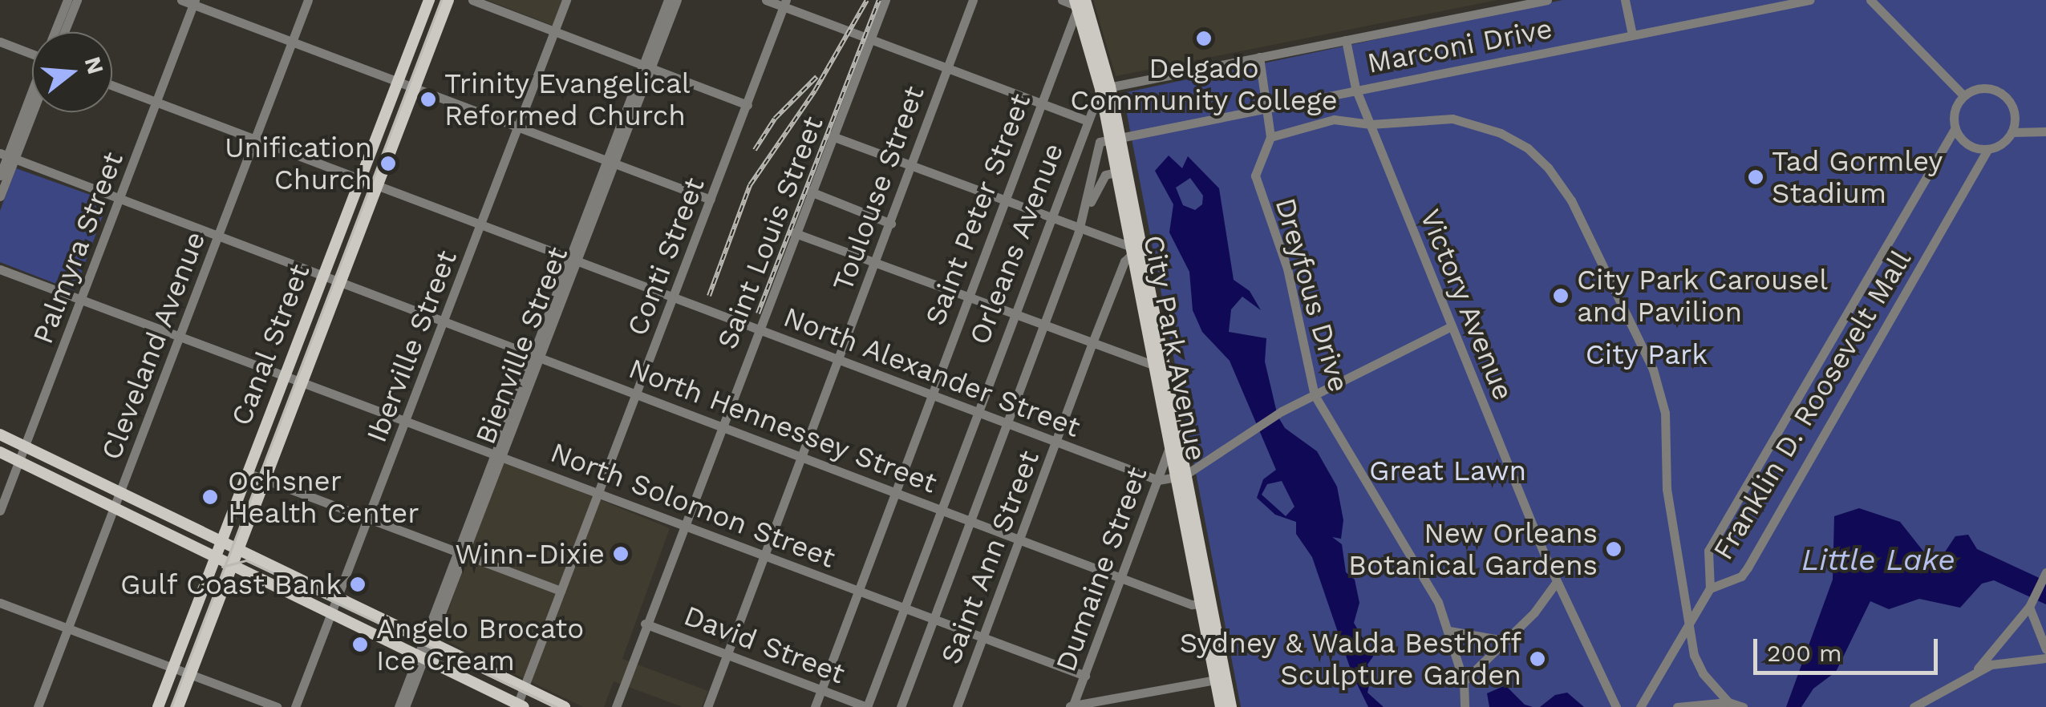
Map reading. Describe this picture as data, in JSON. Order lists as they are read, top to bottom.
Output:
{
  "streets": {
    "main road": ["Canal Street", "City Park Avenue"],
    "street": [
      "Marconi Drive",
      "Toulouse Street",
      "Saint Peter Street",
      "Saint Louis Street",
      "Orleans Avenue",
      "Palmyra Street",
      "Conti Street",
      "Dreyfous Drive",
      "Victory Avenue",
      "Cleveland Avenue",
      "Bienville Street",
      "Iberville Street",
      "North Alexander Street",
      "Franklin D. Roosevelt Mall",
      "North Hennessey Street",
      "North Solomon Street",
      "Saint Ann Street",
      "Dumaine Street",
      "David Street"
    ]
  },
  "crossings": [
    ["Marconi Drive", "Orleans Avenue"],
    ["Marconi Drive", "Victory Avenue"],
    ["Marconi Drive", "City Park Avenue"],
    ["Toulouse Street", "North Alexander Street"],
    ["Toulouse Street", "North Hennessey Street"],
    ["Toulouse Street", "North Solomon Street"],
    ["Toulouse Street", "David Street"],
    ["Saint Peter Street", "North Alexander Street"],
    ["Saint Peter Street", "North Hennessey Street"],
    ["Saint Peter Street", "North Solomon Street"],
    ["Saint Peter Street", "David Street"],
    ["Saint Louis Street", "North Alexander Street"],
    ["Saint Louis Street", "North Hennessey Street"],
    ["Saint Louis Street", "North Solomon Street"],
    ["Saint Louis Street", "David Street"],
    ["Orleans Avenue", "City Park Avenue"],
    ["Orleans Avenue", "North Alexander Street"],
    ["Orleans Avenue", "North Hennessey Street"],
    ["Orleans Avenue", "North Solomon Street"],
    ["Orleans Avenue", "David Street"],
    ["Palmyra Street", "North Alexander Street"],
    ["Palmyra Street", "North Hennessey Street"],
    ["Palmyra Street", "North Solomon Street"],
    ["Conti Street", "North Alexander Street"],
    ["Conti Street", "North Hennessey Street"],
    ["Conti Street", "North Solomon Street"],
    ["Canal Street", "North Alexander Street"],
    ["Canal Street", "North Hennessey Street"],
    ["Canal Street", "North Solomon Street"],
    ["Cleveland Avenue", "North Alexander Street"],
    ["Cleveland Avenue", "North Hennessey Street"],
    ["Cleveland Avenue", "North Solomon Street"],
    ["Bienville Street", "North Alexander Street"],
    ["Bienville Street", "North Hennessey Street"],
    ["Bienville Street", "North Solomon Street"],
    ["Iberville Street", "North Alexander Street"],
    ["Iberville Street", "North Hennessey Street"],
    ["Iberville Street", "North Solomon Street"],
    ["City Park Avenue", "North Alexander Street"],
    ["City Park Avenue", "North Hennessey Street"],
    ["City Park Avenue", "Saint Ann Street"],
    ["City Park Avenue", "Dumaine Street"],
    ["North Alexander Street", "Saint Ann Street"],
    ["North Alexander Street", "Dumaine Street"],
    ["North Hennessey Street", "Saint Ann Street"],
    ["North Hennessey Street", "Dumaine Street"],
    ["North Solomon Street", "Saint Ann Street"],
    ["North Solomon Street", "Dumaine Street"]
  ],
  "water": ["Little Lake"],
  "parks": ["City Park", "Great Lawn"],
  "places": [
    "Delgado Community College",
    "Trinity Evangelical Reformed Church",
    "Unification Church",
    "Tad Gormley Stadium",
    "City Park Carousel and Pavilion",
    "Ochsner Health Center",
    "New Orleans Botanical Gardens",
    "Winn-Dixie",
    "Gulf Coast Bank",
    "Angelo Brocato Ice Cream",
    "Sydney & Walda Besthoff Sculpture Garden"
  ],
  "scale_bar": "200 m",
  "north": "right"
}
